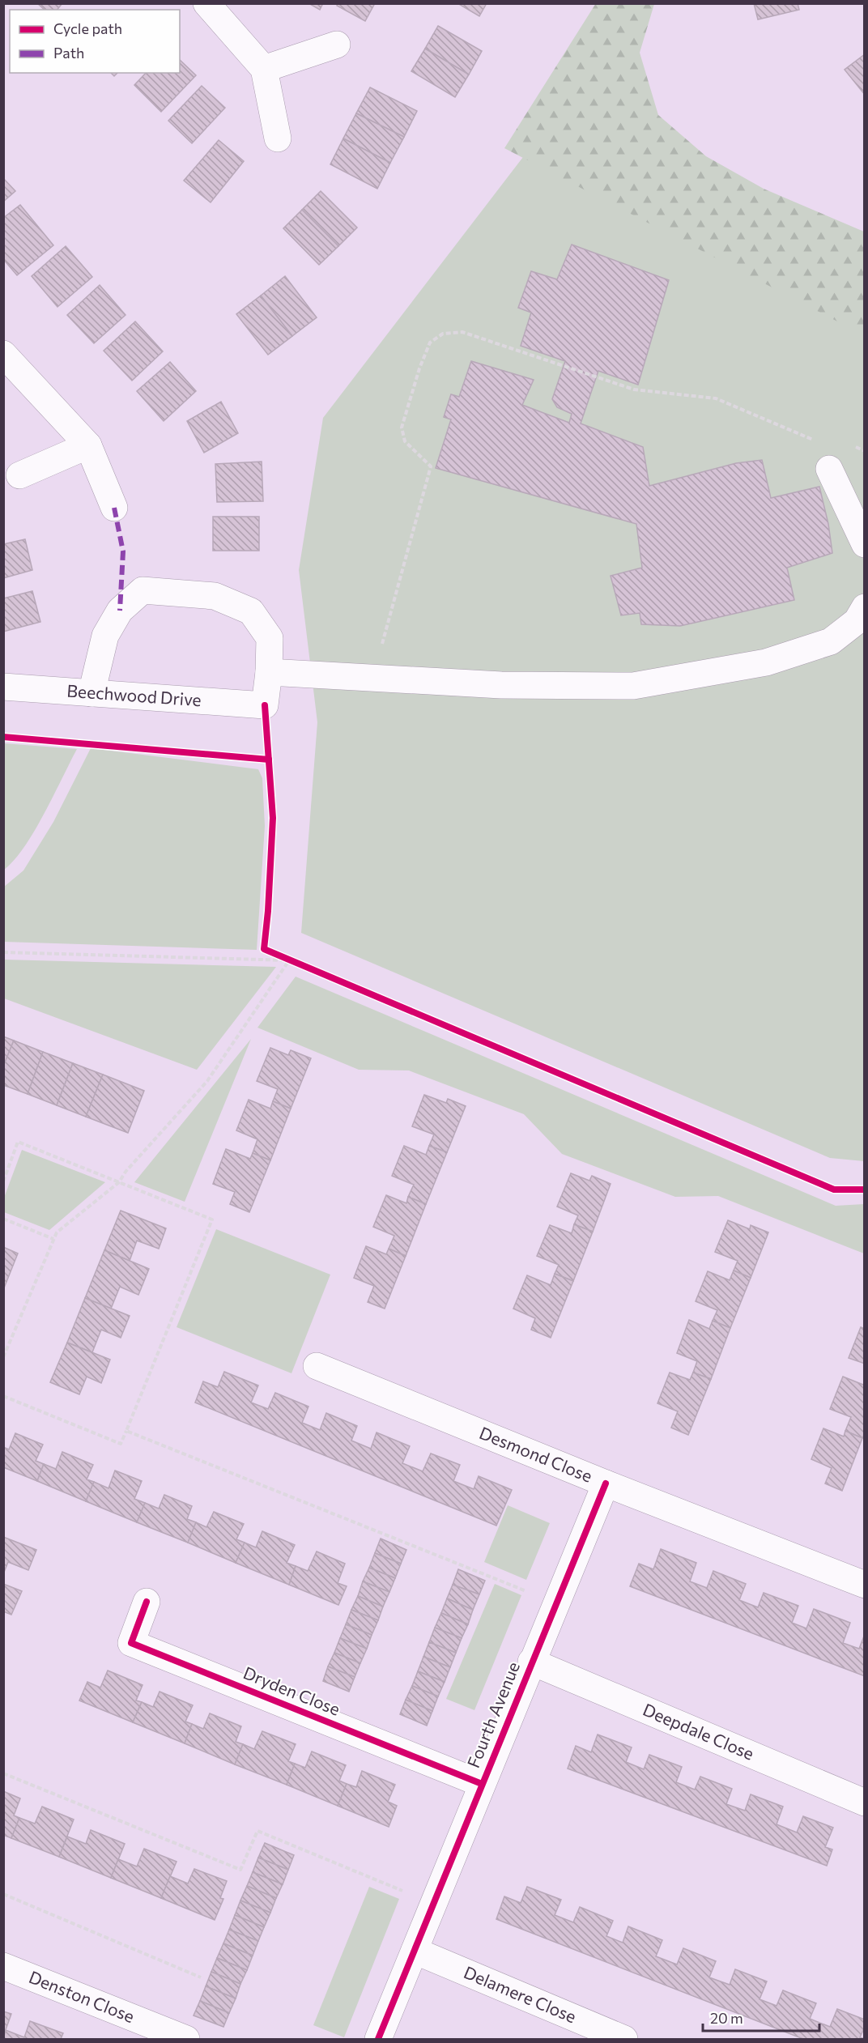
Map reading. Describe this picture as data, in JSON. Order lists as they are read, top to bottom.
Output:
{
  "streets": {
    "street": [
      "Beechwood Drive",
      "Desmond Close",
      "Dryden Close",
      "Fourth Avenue",
      "Deepdale Close",
      "Delamere Close",
      "Denston Close"
    ]
  },
  "crossings": [
    ["Desmond Close", "Fourth Avenue"],
    ["Dryden Close", "Fourth Avenue"],
    ["Fourth Avenue", "Deepdale Close"],
    ["Fourth Avenue", "Delamere Close"]
  ],
  "legend": ["Cycle path", "Path"],
  "scale_bar": "20 m"
}
